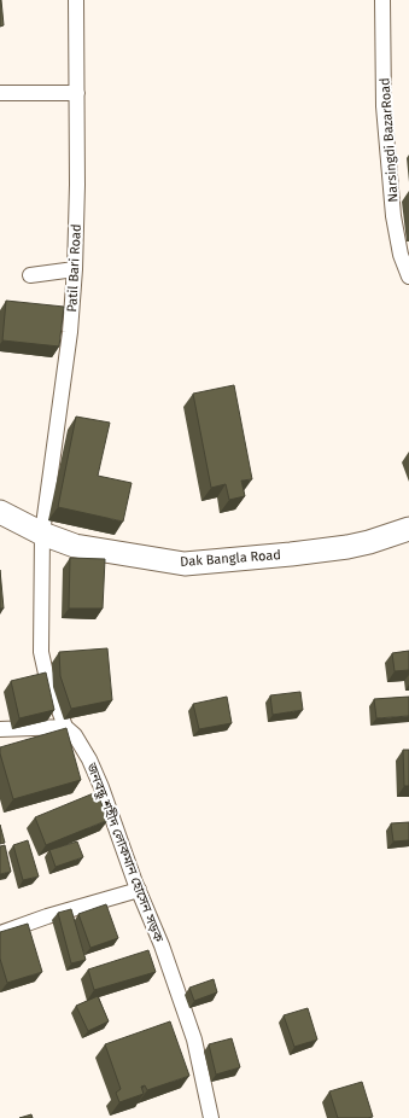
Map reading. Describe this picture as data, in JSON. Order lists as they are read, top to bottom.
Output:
{
  "streets": {
    "main road": ["Dak Bangla Road"],
    "street": ["Narsingdi BazarRoad", "Patil Bari Road", "জনবন্ধু শহীদ লোকমান হোসেন সড়ক"]
  },
  "crossings": [
    ["Patil Bari Road", "Dak Bangla Road"],
    ["Patil Bari Road", "জনবন্ধু শহীদ লোকমান হোসেন সড়ক"],
    ["Dak Bangla Road", "জনবন্ধু শহীদ লোকমান হোসেন সড়ক"]
  ]
}
